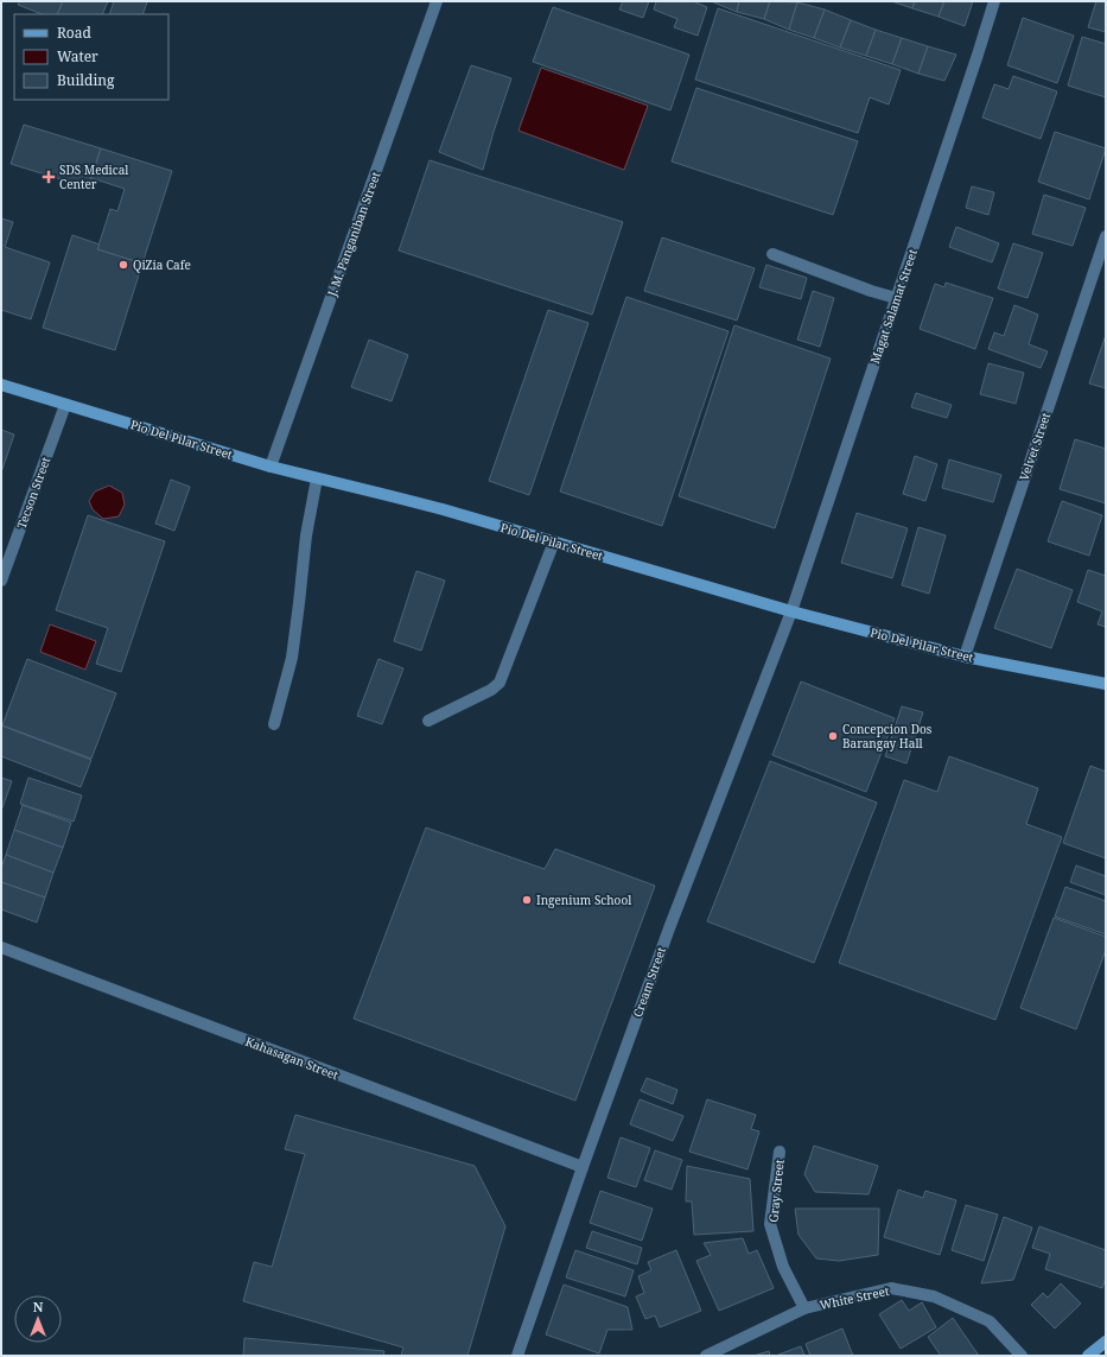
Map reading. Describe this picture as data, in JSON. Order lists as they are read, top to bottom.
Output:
{
  "streets": {
    "street": [
      "J. M. Panganiban Street",
      "Magat Salamat Street",
      "Pio Del Pilar Street",
      "Velvet Street",
      "Tecson Street",
      "Cream Street",
      "Kahasagan Street",
      "Gray Street",
      "White Street"
    ]
  },
  "crossings": [
    ["J. M. Panganiban Street", "Pio Del Pilar Street"],
    ["Magat Salamat Street", "Pio Del Pilar Street"],
    ["Magat Salamat Street", "Cream Street"],
    ["Pio Del Pilar Street", "Velvet Street"],
    ["Pio Del Pilar Street", "Tecson Street"],
    ["Pio Del Pilar Street", "Cream Street"],
    ["Cream Street", "Kahasagan Street"],
    ["Gray Street", "White Street"]
  ],
  "places": {
    "health": ["SDS Medical Center"],
    "other": ["QiZia Cafe", "Concepcion Dos Barangay Hall", "Ingenium School"]
  },
  "legend": ["Road", "Water", "Building"],
  "north": "top"
}
